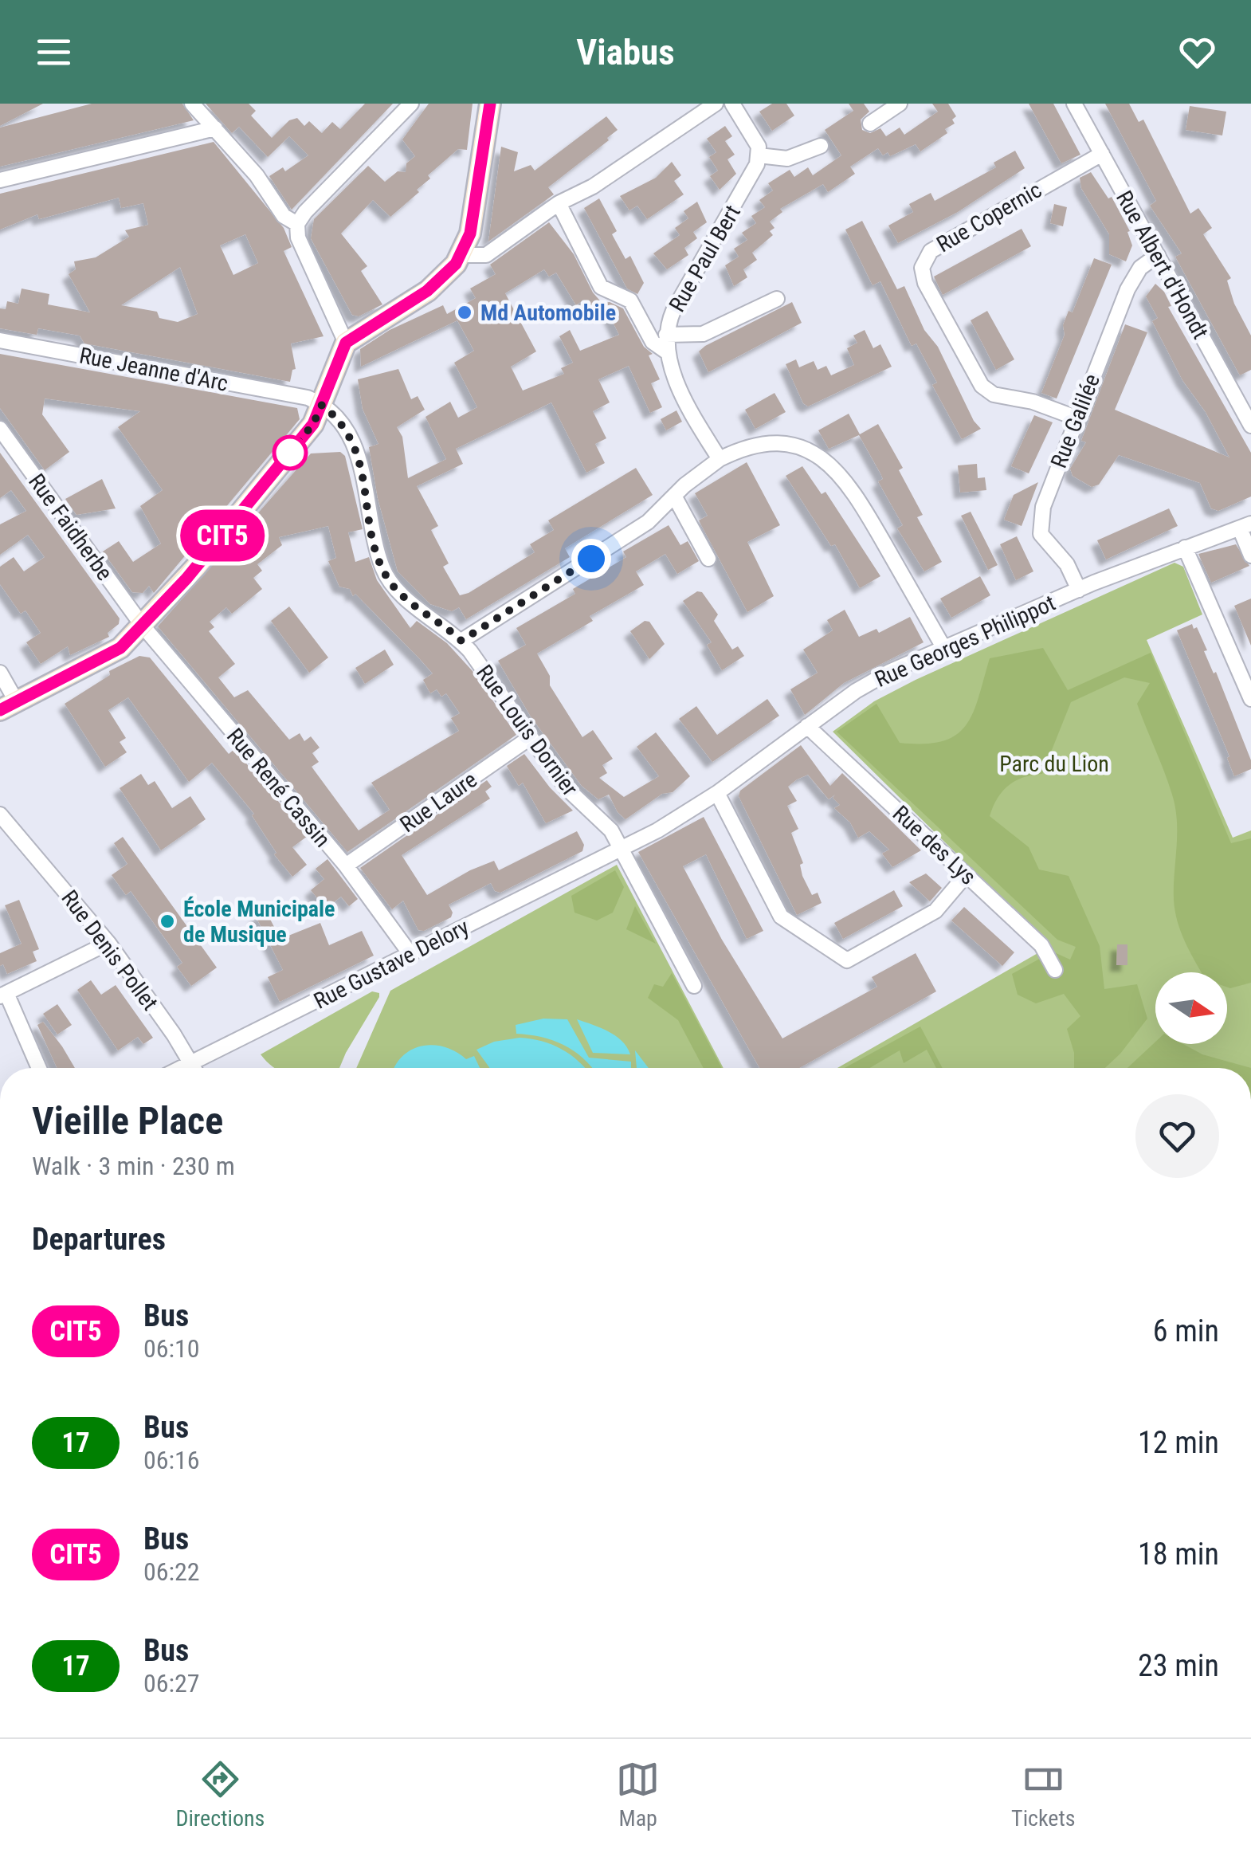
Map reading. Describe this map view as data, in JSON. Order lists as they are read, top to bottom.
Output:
{
  "streets": {
    "street": [
      "Rue Copernic",
      "Rue Paul Bert",
      "Rue Albert d'Hondt",
      "Rue Jeanne d'Arc",
      "Rue Galilée",
      "Rue Faidherbe",
      "Rue Georges Philippot",
      "Rue Louis Dornier",
      "Rue René Cassin",
      "Rue Laure",
      "Rue des Lys",
      "Rue Denis Pollet",
      "Rue Gustave Delory"
    ]
  },
  "crossings": [
    ["Rue Copernic", "Rue Albert d'Hondt"],
    ["Rue Copernic", "Rue Galilée"],
    ["Rue Albert d'Hondt", "Rue Galilée"],
    ["Rue Jeanne d'Arc", "Rue Louis Dornier"],
    ["Rue Galilée", "Rue Georges Philippot"],
    ["Rue Faidherbe", "Rue René Cassin"],
    ["Rue Georges Philippot", "Rue Louis Dornier"],
    ["Rue Georges Philippot", "Rue des Lys"],
    ["Rue Georges Philippot", "Rue Gustave Delory"],
    ["Rue Louis Dornier", "Rue Laure"],
    ["Rue Louis Dornier", "Rue Gustave Delory"],
    ["Rue René Cassin", "Rue Laure"],
    ["Rue René Cassin", "Rue Gustave Delory"],
    ["Rue Denis Pollet", "Rue Gustave Delory"]
  ],
  "parks": ["Parc du Lion"],
  "places": ["Md Automobile", "École Municipale de Musique"],
  "lines": ["bus line CIT5"],
  "north": "right",
  "page": {
    "header": "Viabus",
    "on_map": "CIT5",
    "heading": [
      ["Vieille Place", "Walk · 3 min · 230 m"],
      "Departures"
    ],
    "list": [
      {
        "mark": "CIT5",
        "name": "Bus",
        "note": "06:10",
        "value": "6 min"
      },
      {
        "mark": "17",
        "name": "Bus",
        "note": "06:16",
        "value": "12 min"
      },
      {
        "mark": "CIT5",
        "name": "Bus",
        "note": "06:22",
        "value": "18 min"
      },
      {
        "mark": "17",
        "name": "Bus",
        "note": "06:27",
        "value": "23 min"
      }
    ],
    "tabs": ["Directions", "Map", "Tickets"]
  }
}
